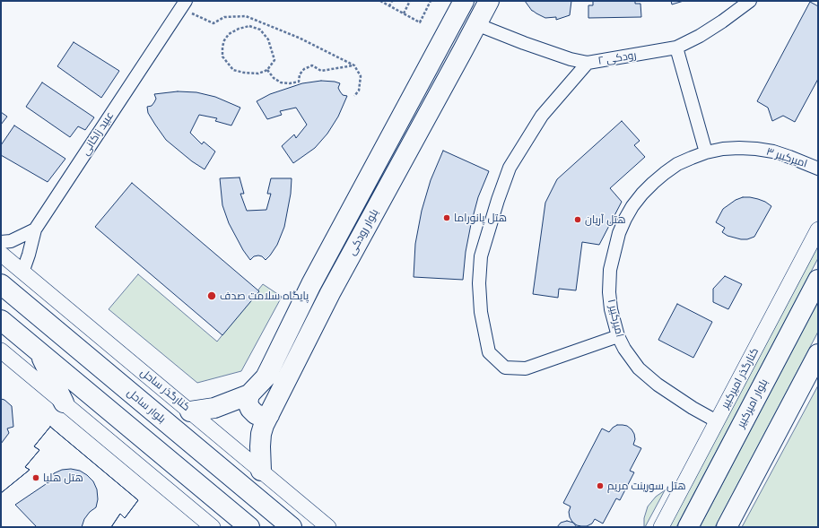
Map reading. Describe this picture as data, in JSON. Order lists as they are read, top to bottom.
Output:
{
  "streets": {
    "main road": ["بلوار رودکی", "بلوار امیرکبیر", "بلوار ساحل"],
    "street": [
      "رودکی ۲",
      "عبید زاکانی",
      "امیرکبیر ۳",
      "امیرکبیر ۱",
      "کنارگذر امیرکبیر",
      "کنارگذر ساحل"
    ]
  },
  "crossings": [
    ["رودکی ۲", "بلوار رودکی"],
    ["عبید زاکانی", "کنارگذر ساحل"],
    ["امیرکبیر ۳", "امیرکبیر ۱"],
    ["بلوار رودکی", "کنارگذر ساحل"],
    ["امیرکبیر ۱", "کنارگذر امیرکبیر"]
  ],
  "places": [
    "هتل پانوراما",
    "هتل آریان",
    "پایگاه سلامت صدف",
    "هتل هلیا",
    "هتل سورینت مريم"
  ]
}
